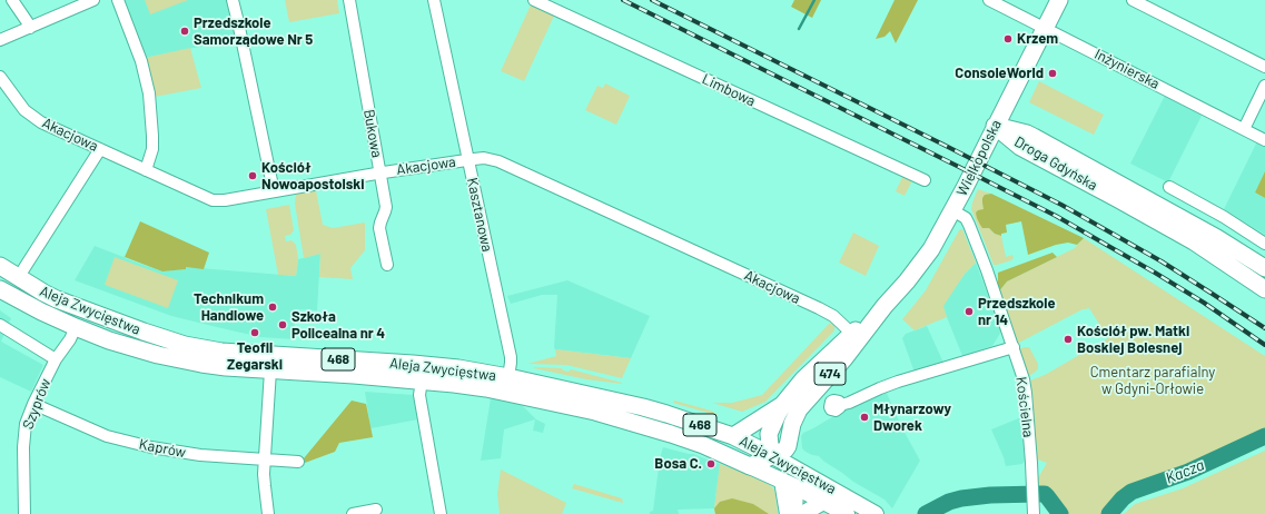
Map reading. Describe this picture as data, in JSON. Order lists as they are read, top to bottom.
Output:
{
  "streets": {
    "main road": [
      "Wielkopolska",
      "Droga Gdyńska",
      "Aleja Zwycięstwa",
      "468",
      "474"
    ],
    "street": [
      "Inżynierska",
      "Limbowa",
      "Bukowa",
      "Akacjowa",
      "Kasztanowa",
      "Szyprów",
      "Kościelna",
      "Kaprów"
    ]
  },
  "crossings": [
    ["Inżynierska", "Wielkopolska"],
    ["Bukowa", "Akacjowa"],
    ["Akacjowa", "Wielkopolska"],
    ["Akacjowa", "Kasztanowa"],
    ["Wielkopolska", "Droga Gdyńska"],
    ["Wielkopolska", "Aleja Zwycięstwa"],
    ["Wielkopolska", "474"],
    ["Wielkopolska", "Kościelna"],
    ["Kasztanowa", "Aleja Zwycięstwa"],
    ["Aleja Zwycięstwa", "474"],
    ["Aleja Zwycięstwa", "Szyprów"],
    ["Szyprów", "Kaprów"]
  ],
  "water": ["Kacza"],
  "parks": ["Cmentarz parafialny w Gdyni-Orłowie"],
  "places": [
    "Przedszkole Samorządowe Nr 5",
    "Krzem",
    "ConsoleWorld",
    "Kościół Nowoapostolski",
    "Technikum Handlowe",
    "Przedszkole nr 14",
    "Szkoła Policealna nr 4",
    "Teofil Zegarski",
    "Kościół pw. Matki Boskiej Bolesnej",
    "Młynarzowy Dworek",
    "Bosa C."
  ]
}
